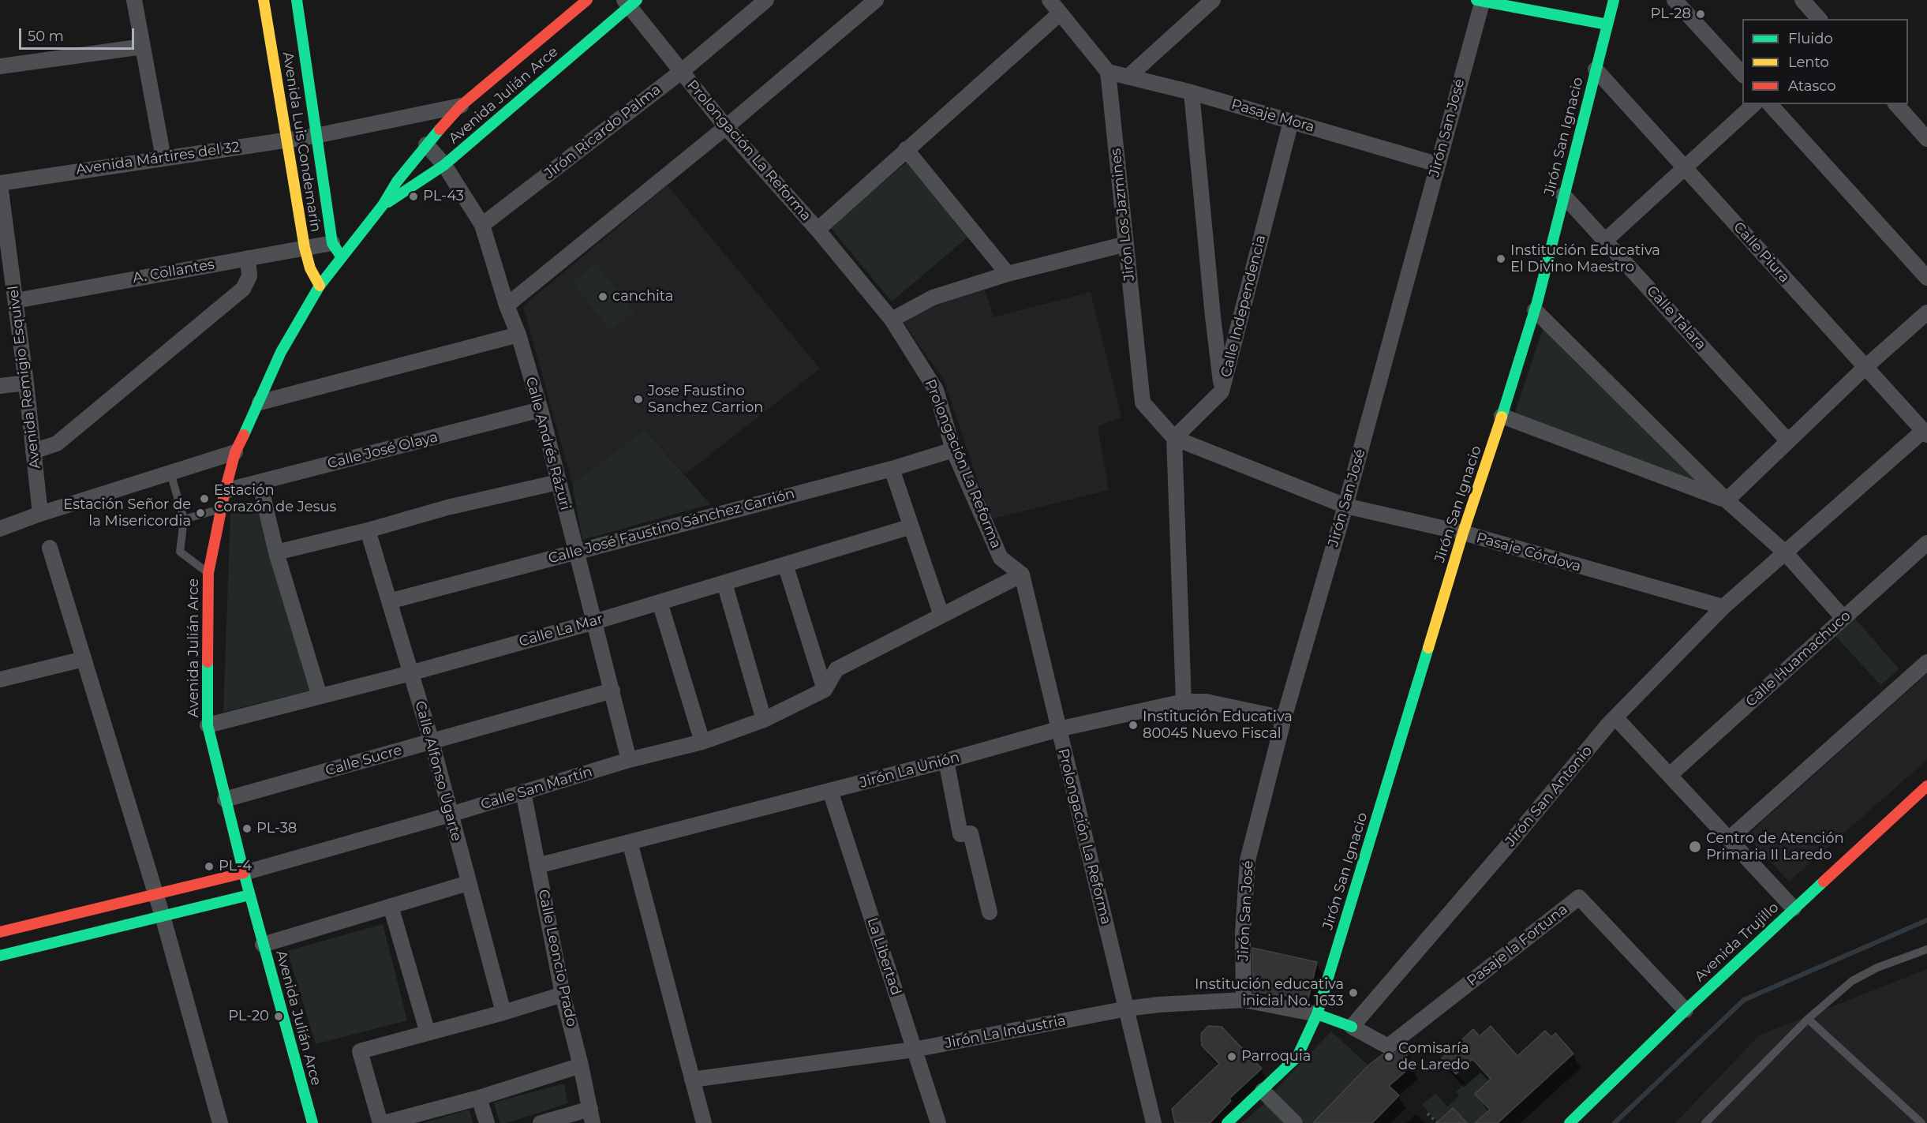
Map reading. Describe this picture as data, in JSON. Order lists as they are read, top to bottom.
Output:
{
  "streets": {
    "street": [
      "Avenida Julián Arce",
      "Pasaje Mora",
      "Jirón San José",
      "Jirón Ricardo Palma",
      "Jirón San Ignacio",
      "Avenida Luis Condemarín",
      "Prolongación La Reforma",
      "Avenida Mártires del 32",
      "Jirón Los Jazmines",
      "Calle Piura",
      "A. Collantes",
      "Calle Independencia",
      "Calle Talara",
      "Avenida Remigio Esquivel",
      "Calle Andrés Rázuri",
      "Calle José Olaya",
      "Calle José Faustino Sánchez Carrión",
      "Pasaje Córdova",
      "Calle La Mar",
      "Calle Huamachuco",
      "Calle Sucre",
      "Jirón La Unión",
      "Calle Alfonso Ugarte",
      "Calle San Martín",
      "Jirón San Antonio",
      "Avenida Trujillo",
      "Pasaje la Fortuna",
      "La Libertad",
      "Calle Leoncio Prado",
      "Jirón La Industria"
    ]
  },
  "crossings": [
    ["Avenida Julián Arce", "Avenida Luis Condemarín"],
    ["Avenida Julián Arce", "Prolongación La Reforma"],
    ["Avenida Julián Arce", "Avenida Mártires del 32"],
    ["Avenida Julián Arce", "Calle Andrés Rázuri"],
    ["Avenida Julián Arce", "Calle José Olaya"],
    ["Avenida Julián Arce", "Calle La Mar"],
    ["Avenida Julián Arce", "Calle Sucre"],
    ["Avenida Julián Arce", "Calle San Martín"],
    ["Pasaje Mora", "Jirón San José"],
    ["Pasaje Mora", "Jirón Los Jazmines"],
    ["Pasaje Mora", "Calle Independencia"],
    ["Jirón San José", "Pasaje Córdova"],
    ["Jirón San José", "Jirón La Unión"],
    ["Jirón San José", "Jirón La Industria"],
    ["Jirón Ricardo Palma", "Prolongación La Reforma"],
    ["Jirón Ricardo Palma", "Calle Andrés Rázuri"],
    ["Jirón San Ignacio", "Calle Piura"],
    ["Jirón San Ignacio", "Calle Talara"],
    ["Jirón San Ignacio", "Pasaje Córdova"],
    ["Jirón San Ignacio", "Jirón La Industria"],
    ["Avenida Luis Condemarín", "Avenida Mártires del 32"],
    ["Avenida Luis Condemarín", "A. Collantes"],
    ["Prolongación La Reforma", "Calle José Faustino Sánchez Carrión"],
    ["Prolongación La Reforma", "Jirón La Unión"],
    ["Prolongación La Reforma", "Jirón La Industria"],
    ["Avenida Mártires del 32", "Avenida Remigio Esquivel"],
    ["Jirón Los Jazmines", "Calle Independencia"],
    ["Jirón Los Jazmines", "Pasaje Córdova"],
    ["Calle Piura", "Jirón San Antonio"],
    ["A. Collantes", "Avenida Remigio Esquivel"],
    ["Calle Independencia", "Pasaje Córdova"],
    ["Calle Andrés Rázuri", "Calle José Olaya"],
    ["Calle Andrés Rázuri", "Calle José Faustino Sánchez Carrión"],
    ["Calle Andrés Rázuri", "Calle La Mar"],
    ["Calle Andrés Rázuri", "Calle Sucre"],
    ["Calle Andrés Rázuri", "Calle San Martín"],
    ["Calle José Faustino Sánchez Carrión", "Calle Alfonso Ugarte"],
    ["Pasaje Córdova", "Jirón San Antonio"],
    ["Calle La Mar", "Calle Alfonso Ugarte"],
    ["Calle Sucre", "Calle Alfonso Ugarte"],
    ["Jirón La Unión", "La Libertad"],
    ["Jirón La Unión", "Calle Leoncio Prado"],
    ["Calle Alfonso Ugarte", "Calle San Martín"],
    ["Calle San Martín", "Calle Leoncio Prado"],
    ["Jirón San Antonio", "Pasaje la Fortuna"],
    ["Avenida Trujillo", "Pasaje la Fortuna"],
    ["La Libertad", "Jirón La Industria"]
  ],
  "places": [
    "PL-28",
    "PL-43",
    "Institución Educativa El Divino Maestro",
    "canchita",
    "Jose Faustino Sanchez Carrion",
    "Estación Corazón de Jesus",
    "Estación Señor de la Misericordia",
    "Institución Educativa 80045 Nuevo Fiscal",
    "PL-38",
    "Centro de Atención Primaria II Laredo",
    "PL-4",
    "Institución educativa inicial No. 1633",
    "PL-20",
    "Parroquia",
    "Comisaría de Laredo"
  ],
  "legend": ["Fluido", "Lento", "Atasco"],
  "scale_bar": "50 m"
}
